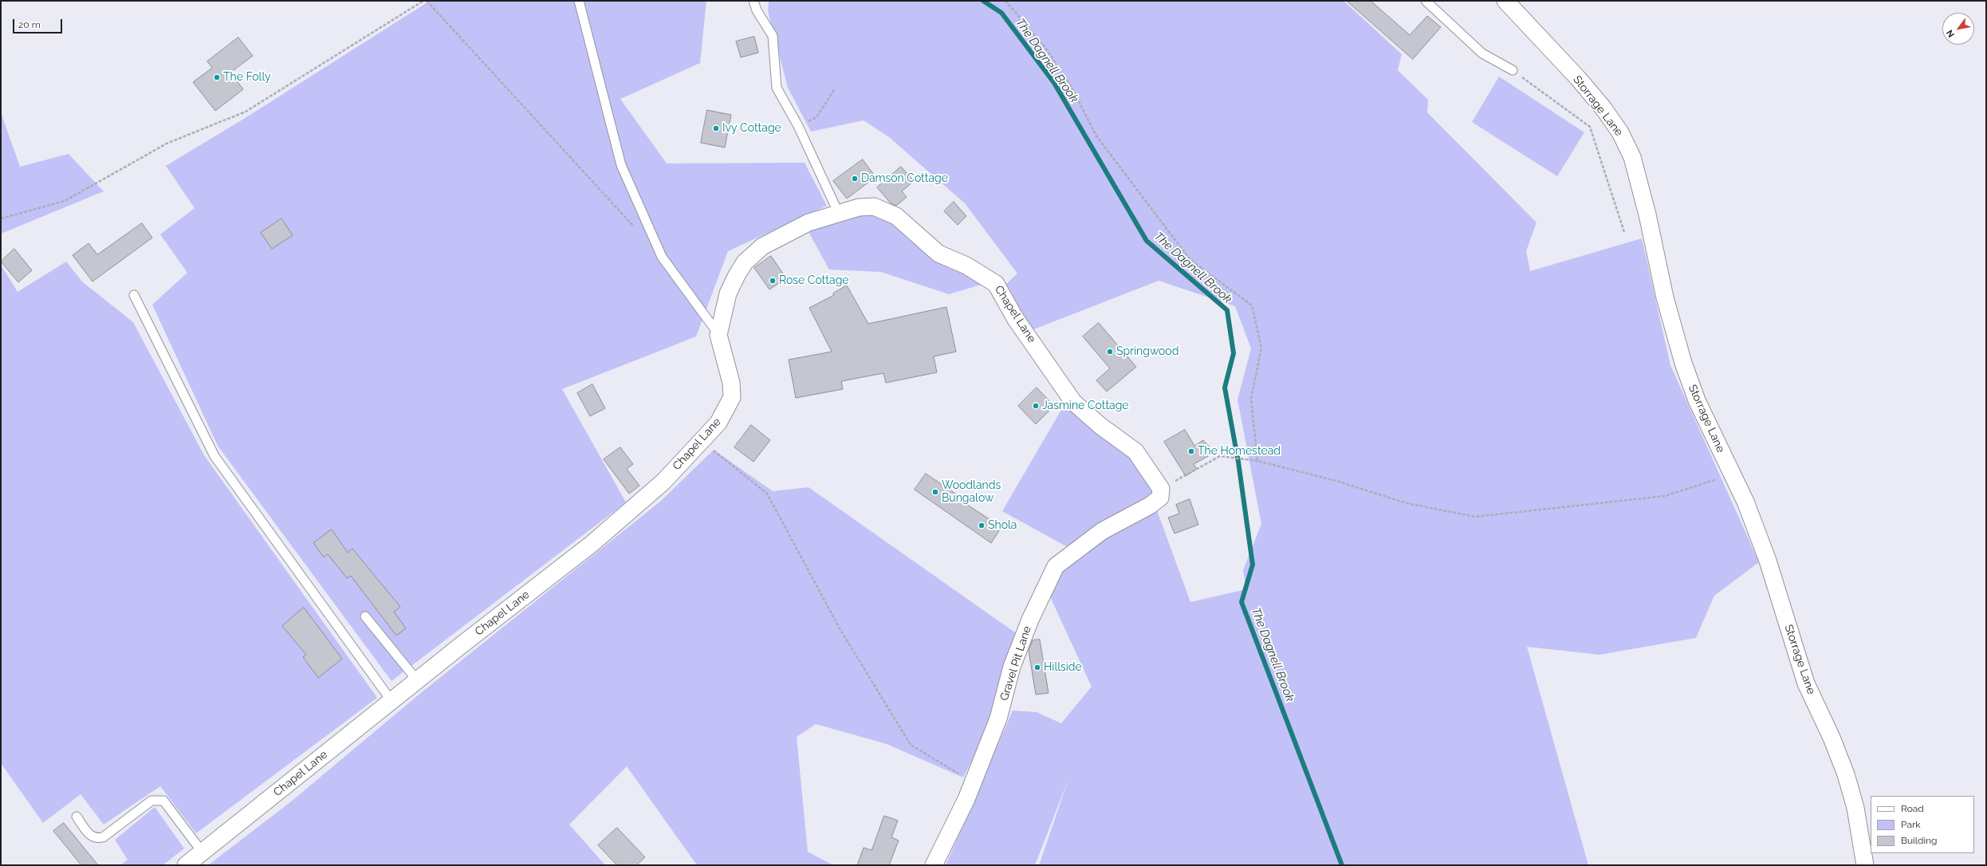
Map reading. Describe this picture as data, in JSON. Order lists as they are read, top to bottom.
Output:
{
  "streets": {
    "street": ["Storrage Lane", "Chapel Lane", "Gravel Pit Lane"]
  },
  "crossings": [
    ["Chapel Lane", "Gravel Pit Lane"]
  ],
  "water": ["The Dagnell Brook"],
  "places": [
    "The Folly",
    "Ivy Cottage",
    "Damson Cottage",
    "Rose Cottage",
    "Springwood",
    "Jasmine Cottage",
    "The Homestead",
    "Woodlands Bungalow",
    "Shola",
    "Hillside"
  ],
  "legend": ["Road", "Park", "Building"],
  "scale_bar": "20 m",
  "north": "bottom left"
}
